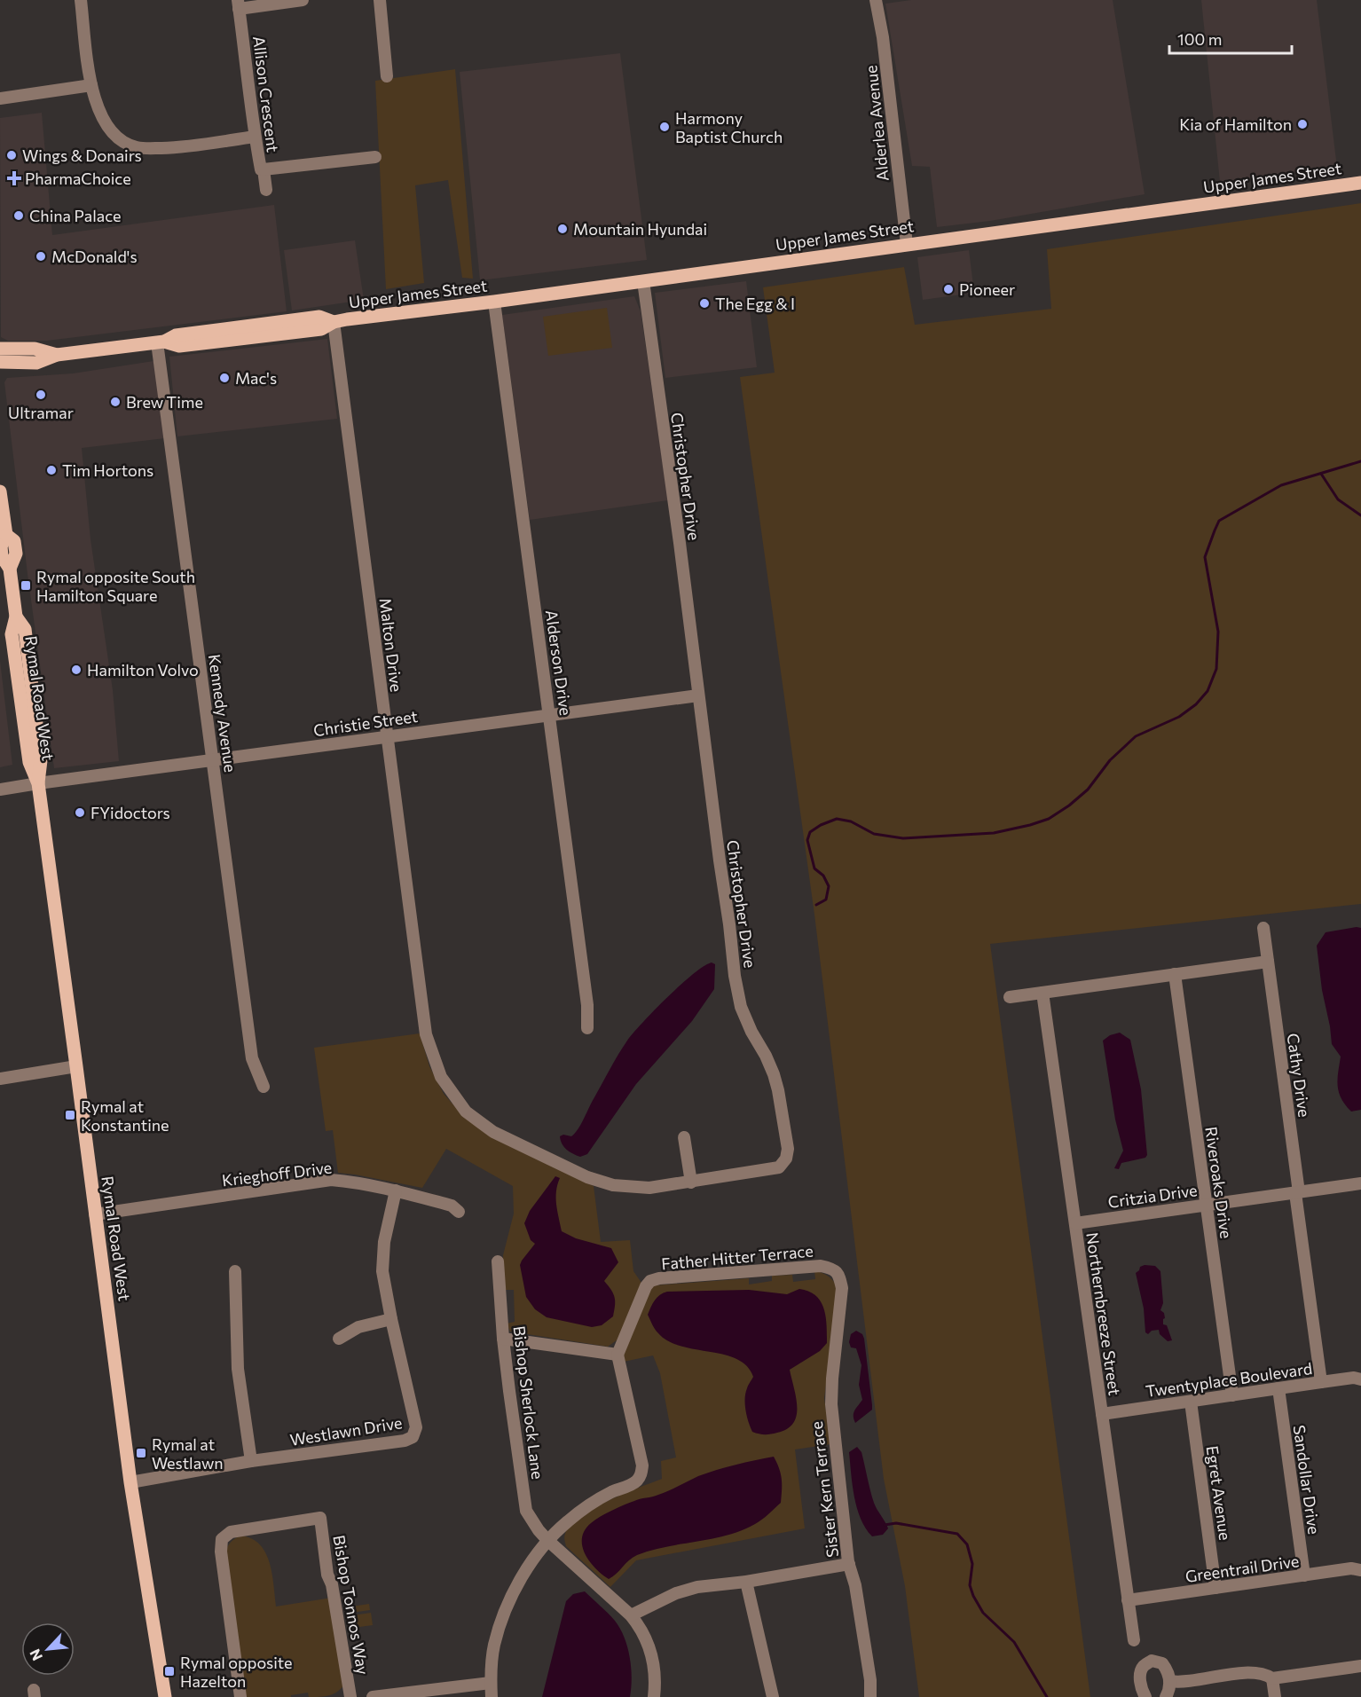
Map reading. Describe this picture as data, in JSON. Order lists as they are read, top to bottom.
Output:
{
  "streets": {
    "main road": ["Upper James Street", "Rymal Road West"],
    "street": [
      "Allison Crescent",
      "Alderlea Avenue",
      "Christopher Drive",
      "Malton Drive",
      "Alderson Drive",
      "Kennedy Avenue",
      "Christie Street",
      "Cathy Drive",
      "Krieghoff Drive",
      "Riveroaks Drive",
      "Critzia Drive",
      "Father Hitter Terrace",
      "Northernbreeze Street",
      "Twentyplace Boulevard",
      "Bishop Sherlock Lane",
      "Westlawn Drive",
      "Sandollar Drive",
      "Sister Kern Terrace",
      "Egret Avenue",
      "Greentrail Drive",
      "Bishop Tonnos Way"
    ]
  },
  "crossings": [
    ["Alderlea Avenue", "Upper James Street"],
    ["Upper James Street", "Christopher Drive"],
    ["Upper James Street", "Malton Drive"],
    ["Upper James Street", "Alderson Drive"],
    ["Upper James Street", "Kennedy Avenue"],
    ["Christopher Drive", "Malton Drive"],
    ["Christopher Drive", "Christie Street"],
    ["Malton Drive", "Christie Street"],
    ["Alderson Drive", "Christie Street"],
    ["Rymal Road West", "Christie Street"],
    ["Rymal Road West", "Krieghoff Drive"],
    ["Rymal Road West", "Westlawn Drive"],
    ["Kennedy Avenue", "Christie Street"],
    ["Cathy Drive", "Critzia Drive"],
    ["Cathy Drive", "Twentyplace Boulevard"],
    ["Krieghoff Drive", "Westlawn Drive"],
    ["Riveroaks Drive", "Critzia Drive"],
    ["Riveroaks Drive", "Twentyplace Boulevard"],
    ["Critzia Drive", "Northernbreeze Street"],
    ["Father Hitter Terrace", "Sister Kern Terrace"],
    ["Northernbreeze Street", "Twentyplace Boulevard"],
    ["Northernbreeze Street", "Greentrail Drive"],
    ["Twentyplace Boulevard", "Sandollar Drive"],
    ["Twentyplace Boulevard", "Egret Avenue"],
    ["Sandollar Drive", "Greentrail Drive"],
    ["Egret Avenue", "Greentrail Drive"]
  ],
  "places": {
    "other": [
      "Kia of Hamilton",
      "Harmony Baptist Church",
      "Wings & Donairs",
      "China Palace",
      "Mountain Hyundai",
      "McDonald's",
      "Pioneer",
      "The Egg & I",
      "Mac's",
      "Ultramar",
      "Brew Time",
      "Tim Hortons",
      "Hamilton Volvo",
      "FYidoctors"
    ],
    "health": ["PharmaChoice"],
    "transit": [
      "Rymal opposite South Hamilton Square",
      "Rymal at Konstantine",
      "Rymal at Westlawn",
      "Rymal opposite Hazelton"
    ]
  },
  "scale_bar": "100 m",
  "north": "bottom left"
}
